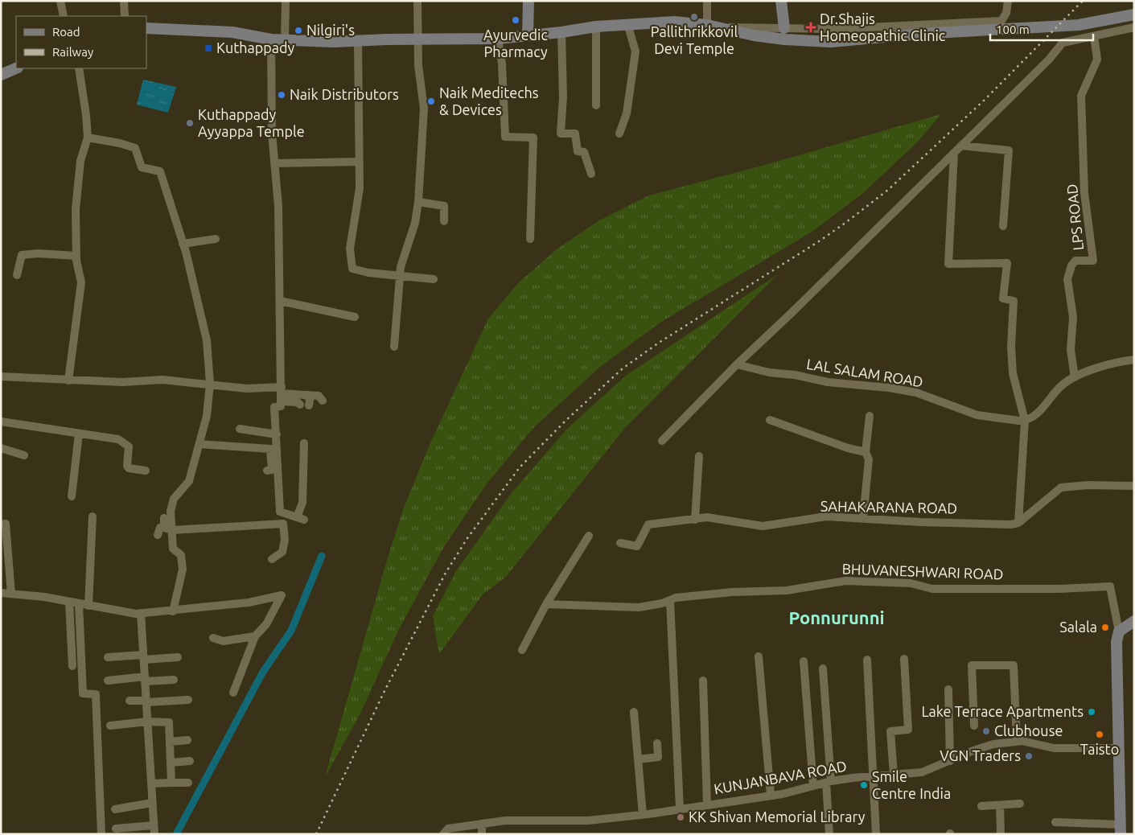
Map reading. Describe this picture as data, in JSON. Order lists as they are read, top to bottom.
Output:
{
  "streets": {
    "street": [
      "LPS ROAD",
      "LAL SALAM ROAD",
      "SAHAKARANA ROAD",
      "BHUVANESHWARI ROAD",
      "KUNJANBAVA ROAD"
    ]
  },
  "districts": ["Ponnurunni"],
  "places": {
    "other": [
      "Pallithrikkovil Devi Temple",
      "Ayurvedic Pharmacy",
      "Nilgiri's",
      "Naik Distributors",
      "Naik Meditechs & Devices",
      "Kuthappady Ayyappa Temple",
      "Salala",
      "Lake Terrace Apartments",
      "Clubhouse",
      "Taisto",
      "VGN Traders",
      "Smile Centre India",
      "KK Shivan Memorial Library"
    ],
    "health": ["Dr.Shajis Homeopathic Clinic"],
    "transit": ["Kuthappady"]
  },
  "legend": ["Road", "Railway"],
  "scale_bar": "100 m"
}
